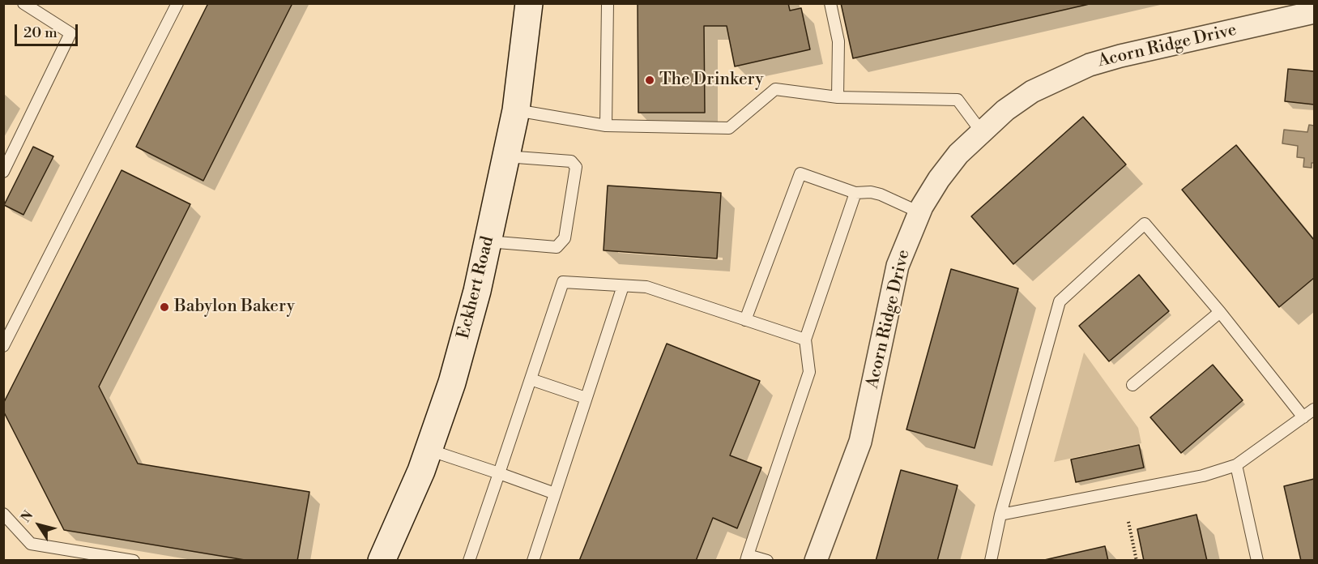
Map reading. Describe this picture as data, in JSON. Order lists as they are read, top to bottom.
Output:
{
  "streets": {
    "main road": ["Eckhert Road"],
    "street": ["Acorn Ridge Drive"]
  },
  "places": ["The Drinkery", "Babylon Bakery"],
  "scale_bar": "20 m",
  "north": "top left"
}
